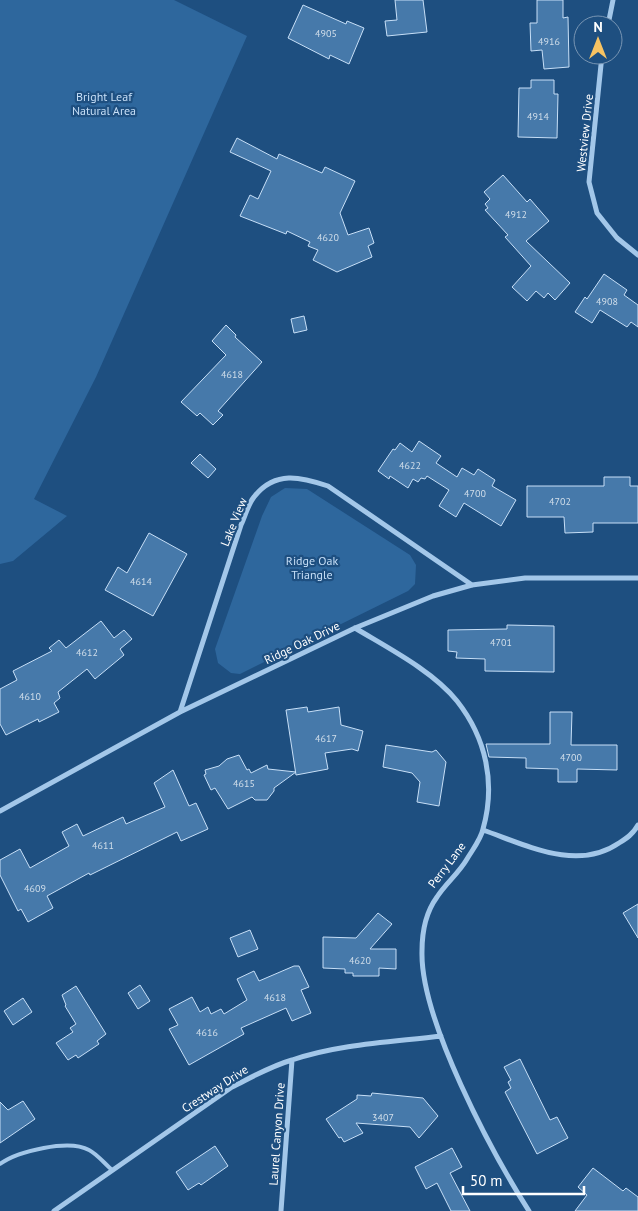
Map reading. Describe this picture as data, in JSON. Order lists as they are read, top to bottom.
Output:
{
  "streets": {
    "street": [
      "Westview Drive",
      "Lake View",
      "Ridge Oak Drive",
      "Perry Lane",
      "Crestway Drive",
      "Laurel Canyon Drive"
    ]
  },
  "crossings": [
    ["Lake View", "Ridge Oak Drive"],
    ["Ridge Oak Drive", "Perry Lane"],
    ["Perry Lane", "Crestway Drive"],
    ["Crestway Drive", "Laurel Canyon Drive"]
  ],
  "parks": ["Bright Leaf Natural Area", "Ridge Oak Triangle"],
  "house_numbers": [
    "4905",
    "4916",
    "4914",
    "4912",
    "4620",
    "4908",
    "4618",
    "4622",
    "4700",
    "4702",
    "4614",
    "4701",
    "4612",
    "4610",
    "4617",
    "4700",
    "4615",
    "4611",
    "4609",
    "4620",
    "4618",
    "4616",
    "3407"
  ],
  "scale_bar": "50 m",
  "north": "top"
}
